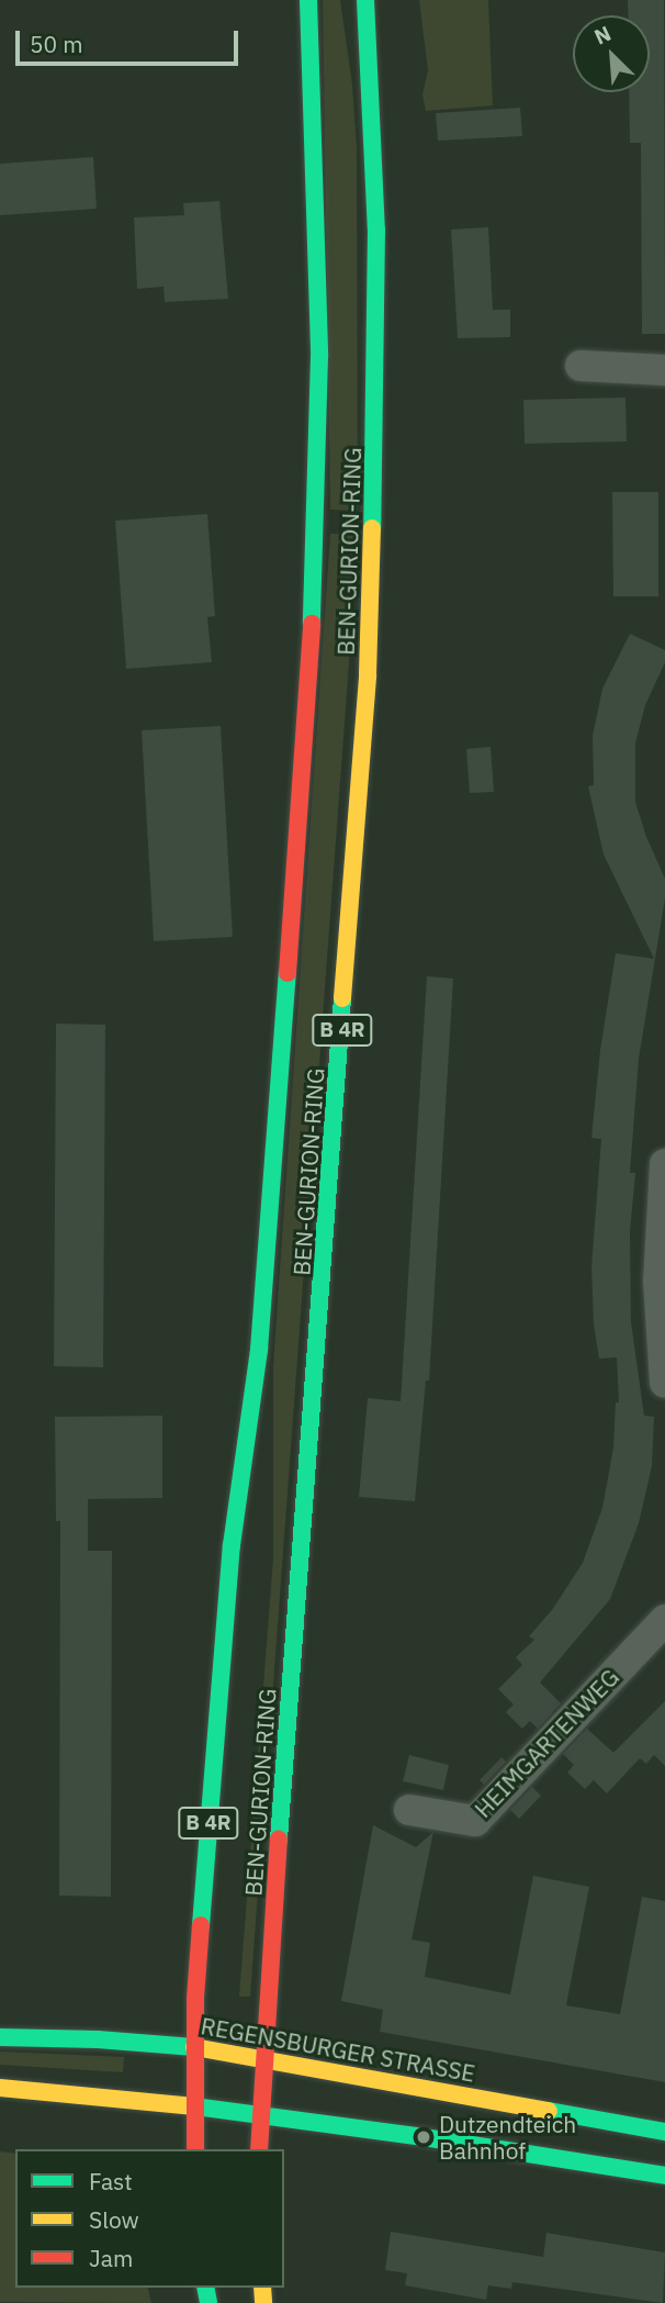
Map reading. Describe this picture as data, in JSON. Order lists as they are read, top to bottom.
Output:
{
  "streets": {
    "main road": ["BEN-GURION-RING", "B 4R", "REGENSBURGER STRASSE"],
    "street": ["HEIMGARTENWEG"]
  },
  "crossings": [
    ["BEN-GURION-RING", "B 4R"],
    ["BEN-GURION-RING", "REGENSBURGER STRASSE"]
  ],
  "places": ["Dutzendteich Bahnhof"],
  "legend": ["Fast", "Slow", "Jam"],
  "scale_bar": "50 m",
  "north": "top left"
}
